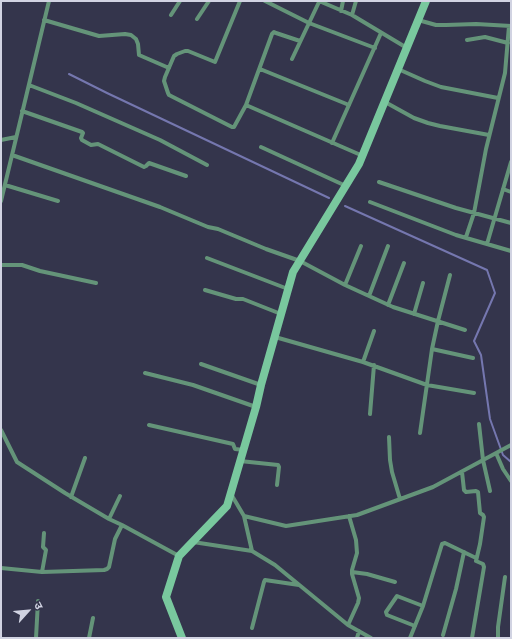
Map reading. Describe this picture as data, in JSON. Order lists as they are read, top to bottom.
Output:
{
  "north": "top right"
}
